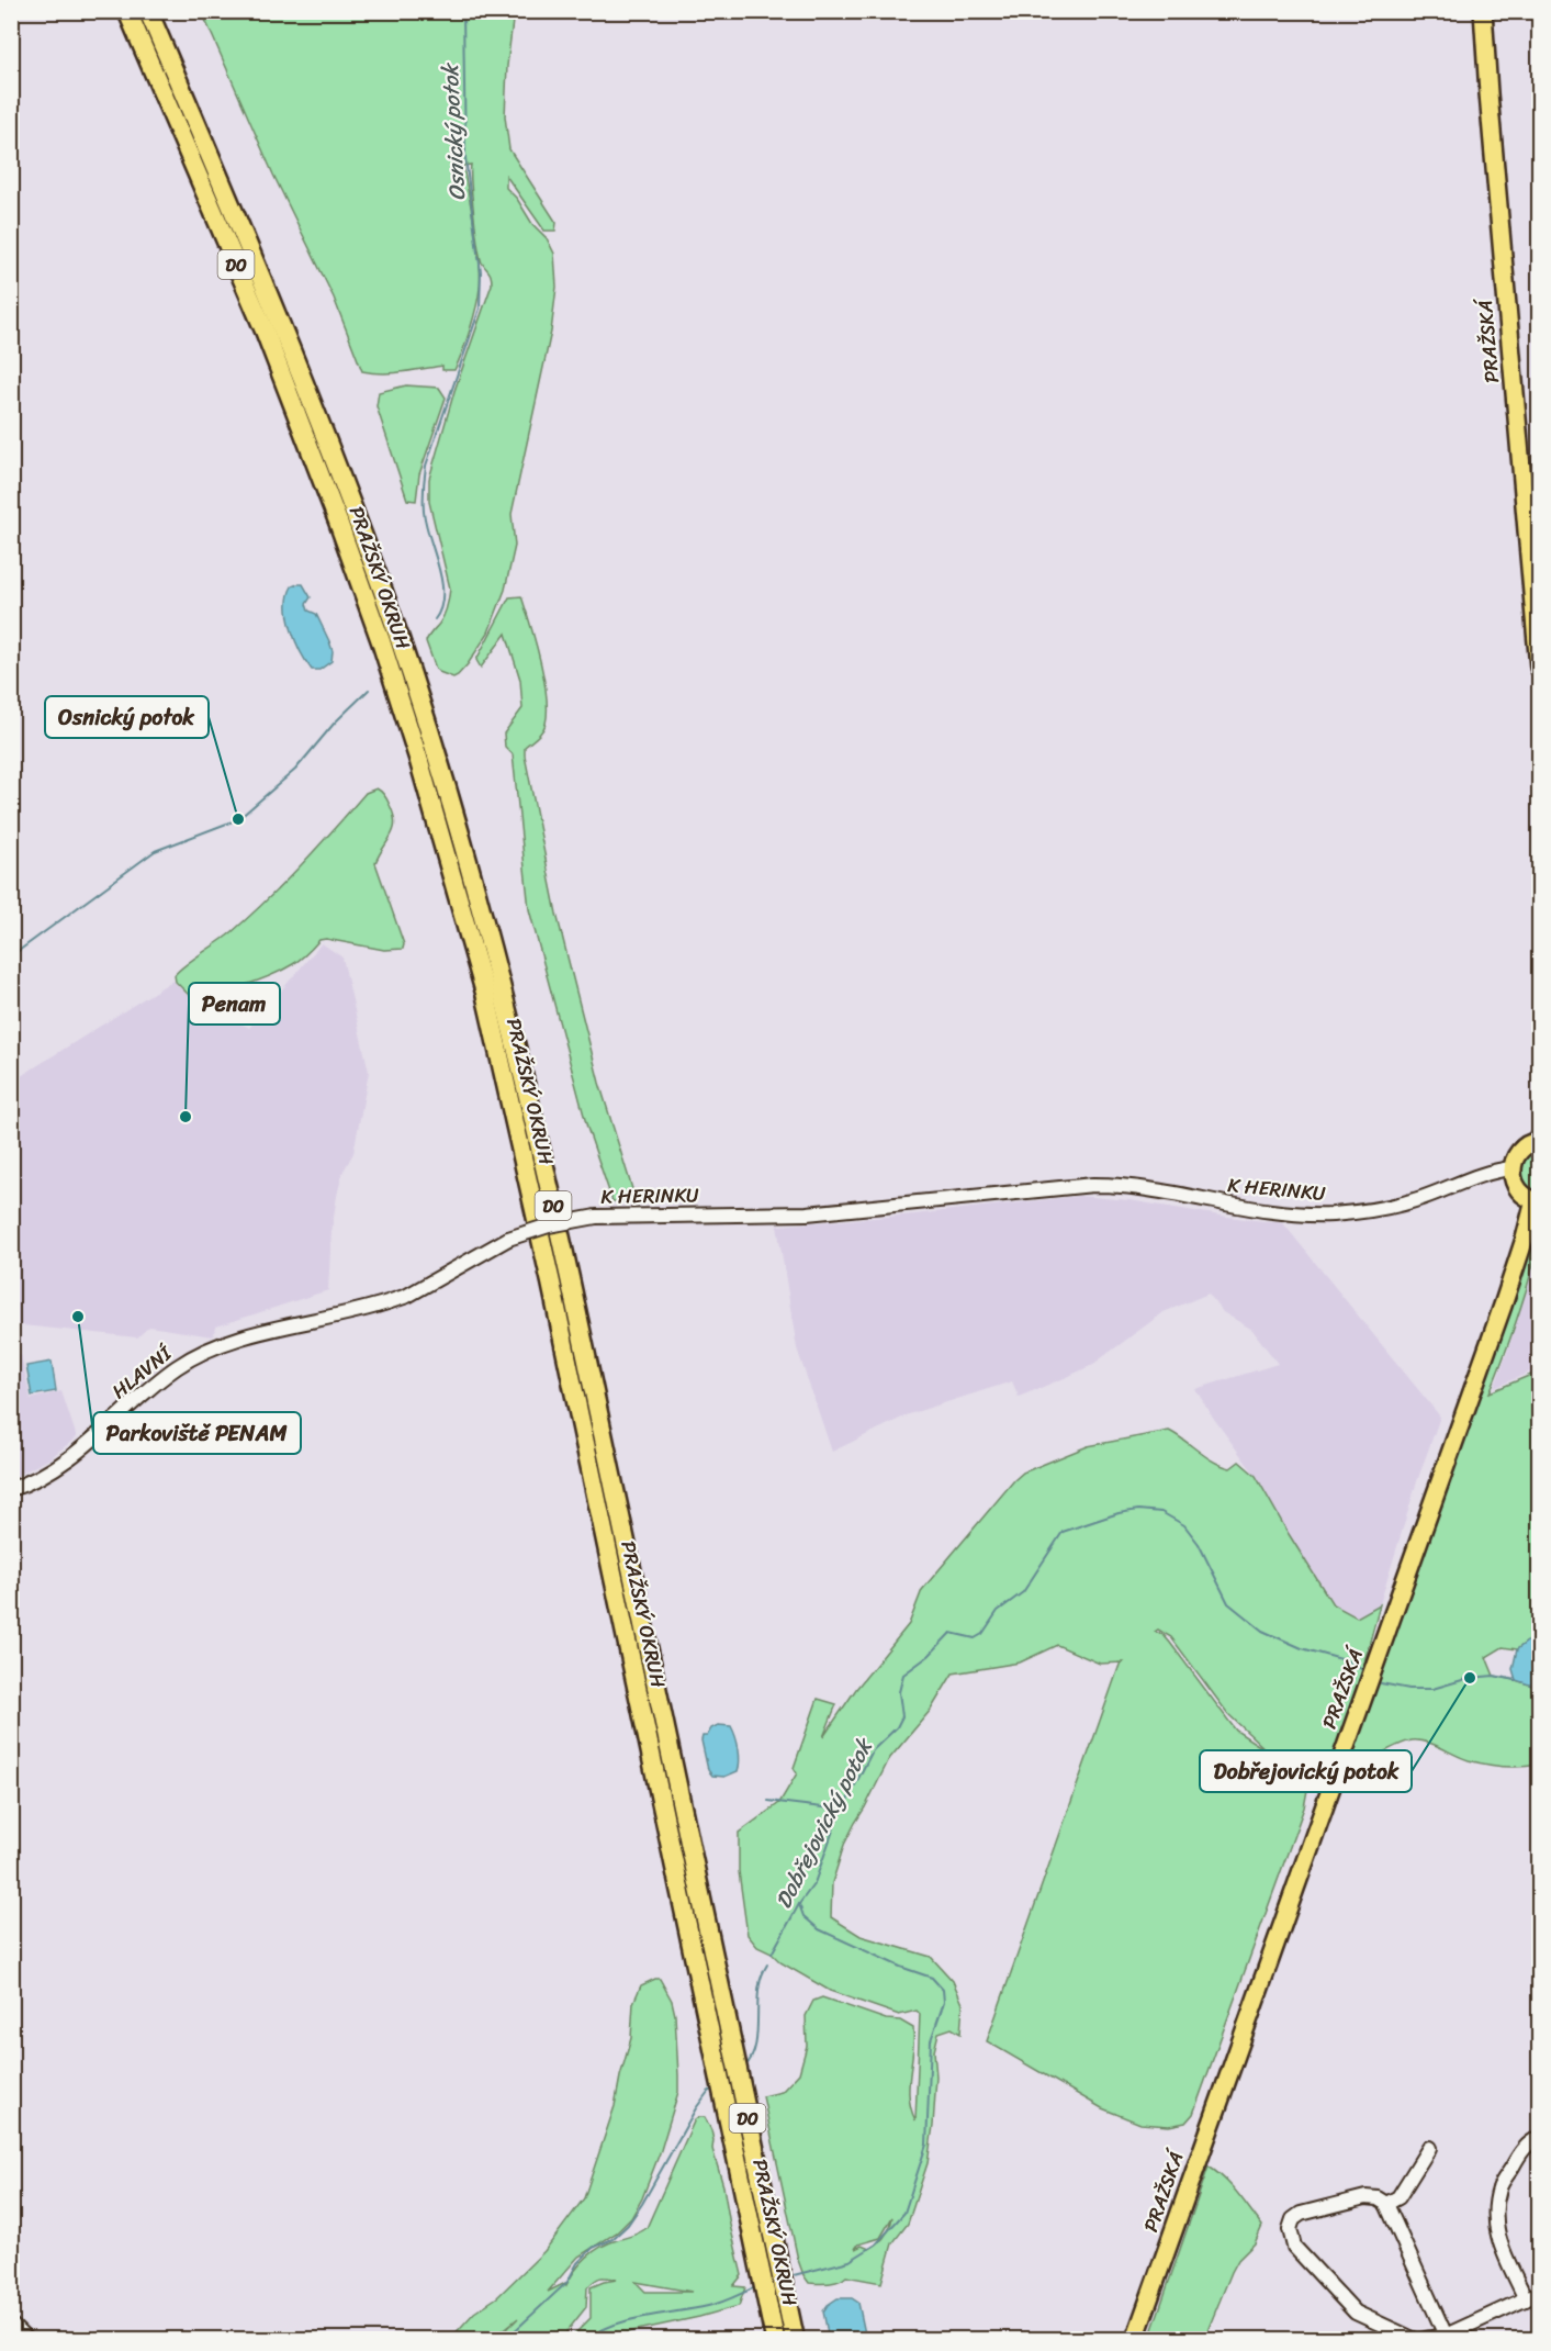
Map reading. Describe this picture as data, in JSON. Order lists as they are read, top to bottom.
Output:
{
  "streets": {
    "highway": ["D0", "PRAŽSKÝ OKRUH"],
    "main road": ["PRAŽSKÁ"],
    "street": ["K HERINKU", "HLAVNÍ"]
  },
  "crossings": [
    ["PRAŽSKÁ", "K HERINKU"],
    ["K HERINKU", "HLAVNÍ"]
  ],
  "water": ["Osnický potok", "Dobřejovický potok"],
  "places": [
    "Osnický potok",
    "Penam",
    "Parkoviště PENAM",
    "Dobřejovický potok"
  ]
}
